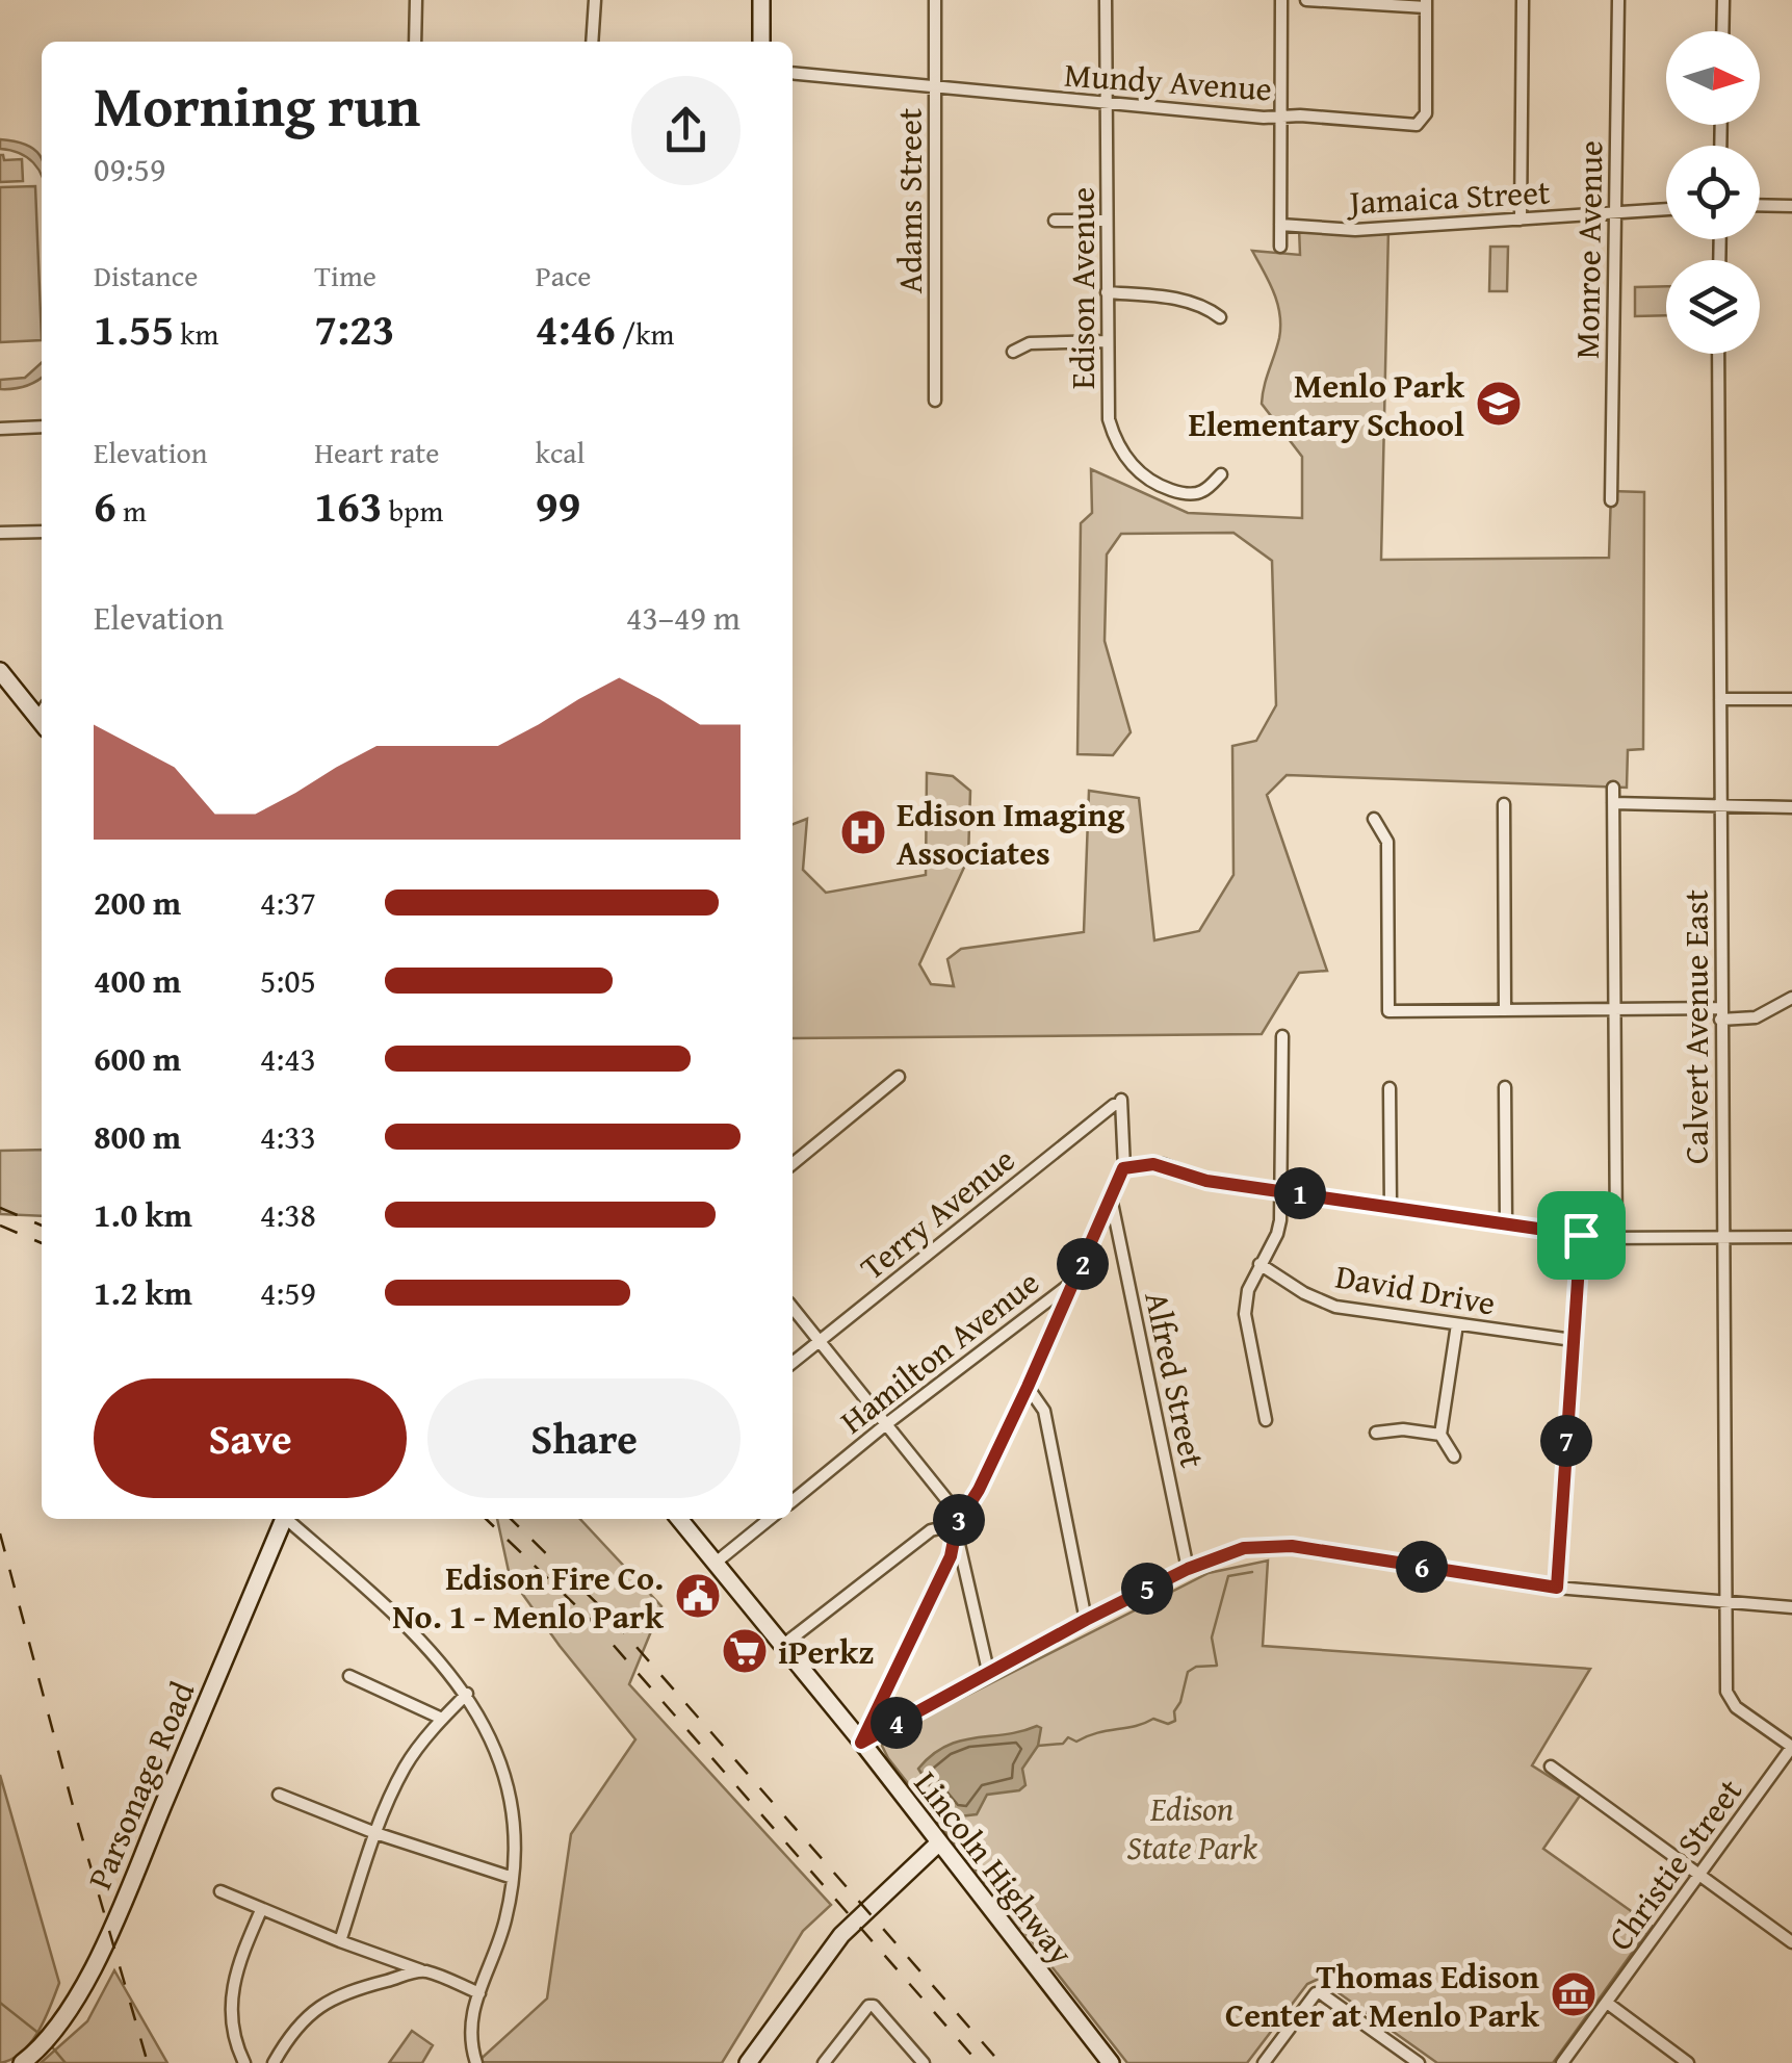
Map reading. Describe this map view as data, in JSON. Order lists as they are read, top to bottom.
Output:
{
  "streets": {
    "street": [
      "Mundy Avenue",
      "Jamaica Street",
      "Adams Street",
      "Monroe Avenue",
      "Edison Avenue",
      "Calvert Avenue East",
      "Terry Avenue",
      "David Drive",
      "Hamilton Avenue",
      "Alfred Street",
      "Parsonage Road",
      "Christie Street",
      "Lincoln Highway"
    ]
  },
  "crossings": [
    ["Mundy Avenue", "Adams Street"],
    ["Mundy Avenue", "Edison Avenue"],
    ["Jamaica Street", "Monroe Avenue"],
    ["Calvert Avenue East", "Christie Street"]
  ],
  "parks": ["Edison State Park"],
  "places": {
    "school or university": ["Menlo Park Elementary School"],
    "hospital": ["Edison Imaging Associates"],
    "public building": ["Edison Fire Co. No. 1 - Menlo Park"],
    "supermarket": ["iPerkz"],
    "museum": ["Thomas Edison Center at Menlo Park"]
  },
  "north": "right",
  "page": {
    "heading": ["Morning run", "09:59"],
    "stats": [
      ["Distance", "1.55 km"],
      ["Time", "7:23"],
      ["Pace", "4:46 /km"],
      ["Elevation", "6 m"],
      ["Heart rate", "163 bpm"],
      ["kcal", "99"]
    ],
    "chart": ["Elevation", "43–49 m"],
    "list": [
      {
        "name": "200 m",
        "note": "4:37"
      },
      {
        "name": "400 m",
        "note": "5:05"
      },
      {
        "name": "600 m",
        "note": "4:43"
      },
      {
        "name": "800 m",
        "note": "4:33"
      },
      {
        "name": "1.0 km",
        "note": "4:38"
      },
      {
        "name": "1.2 km",
        "note": "4:59"
      }
    ],
    "pins": [
      "1",
      "2",
      "7",
      "3",
      "6",
      "5",
      "4"
    ],
    "buttons": ["Save", "Share"]
  }
}
